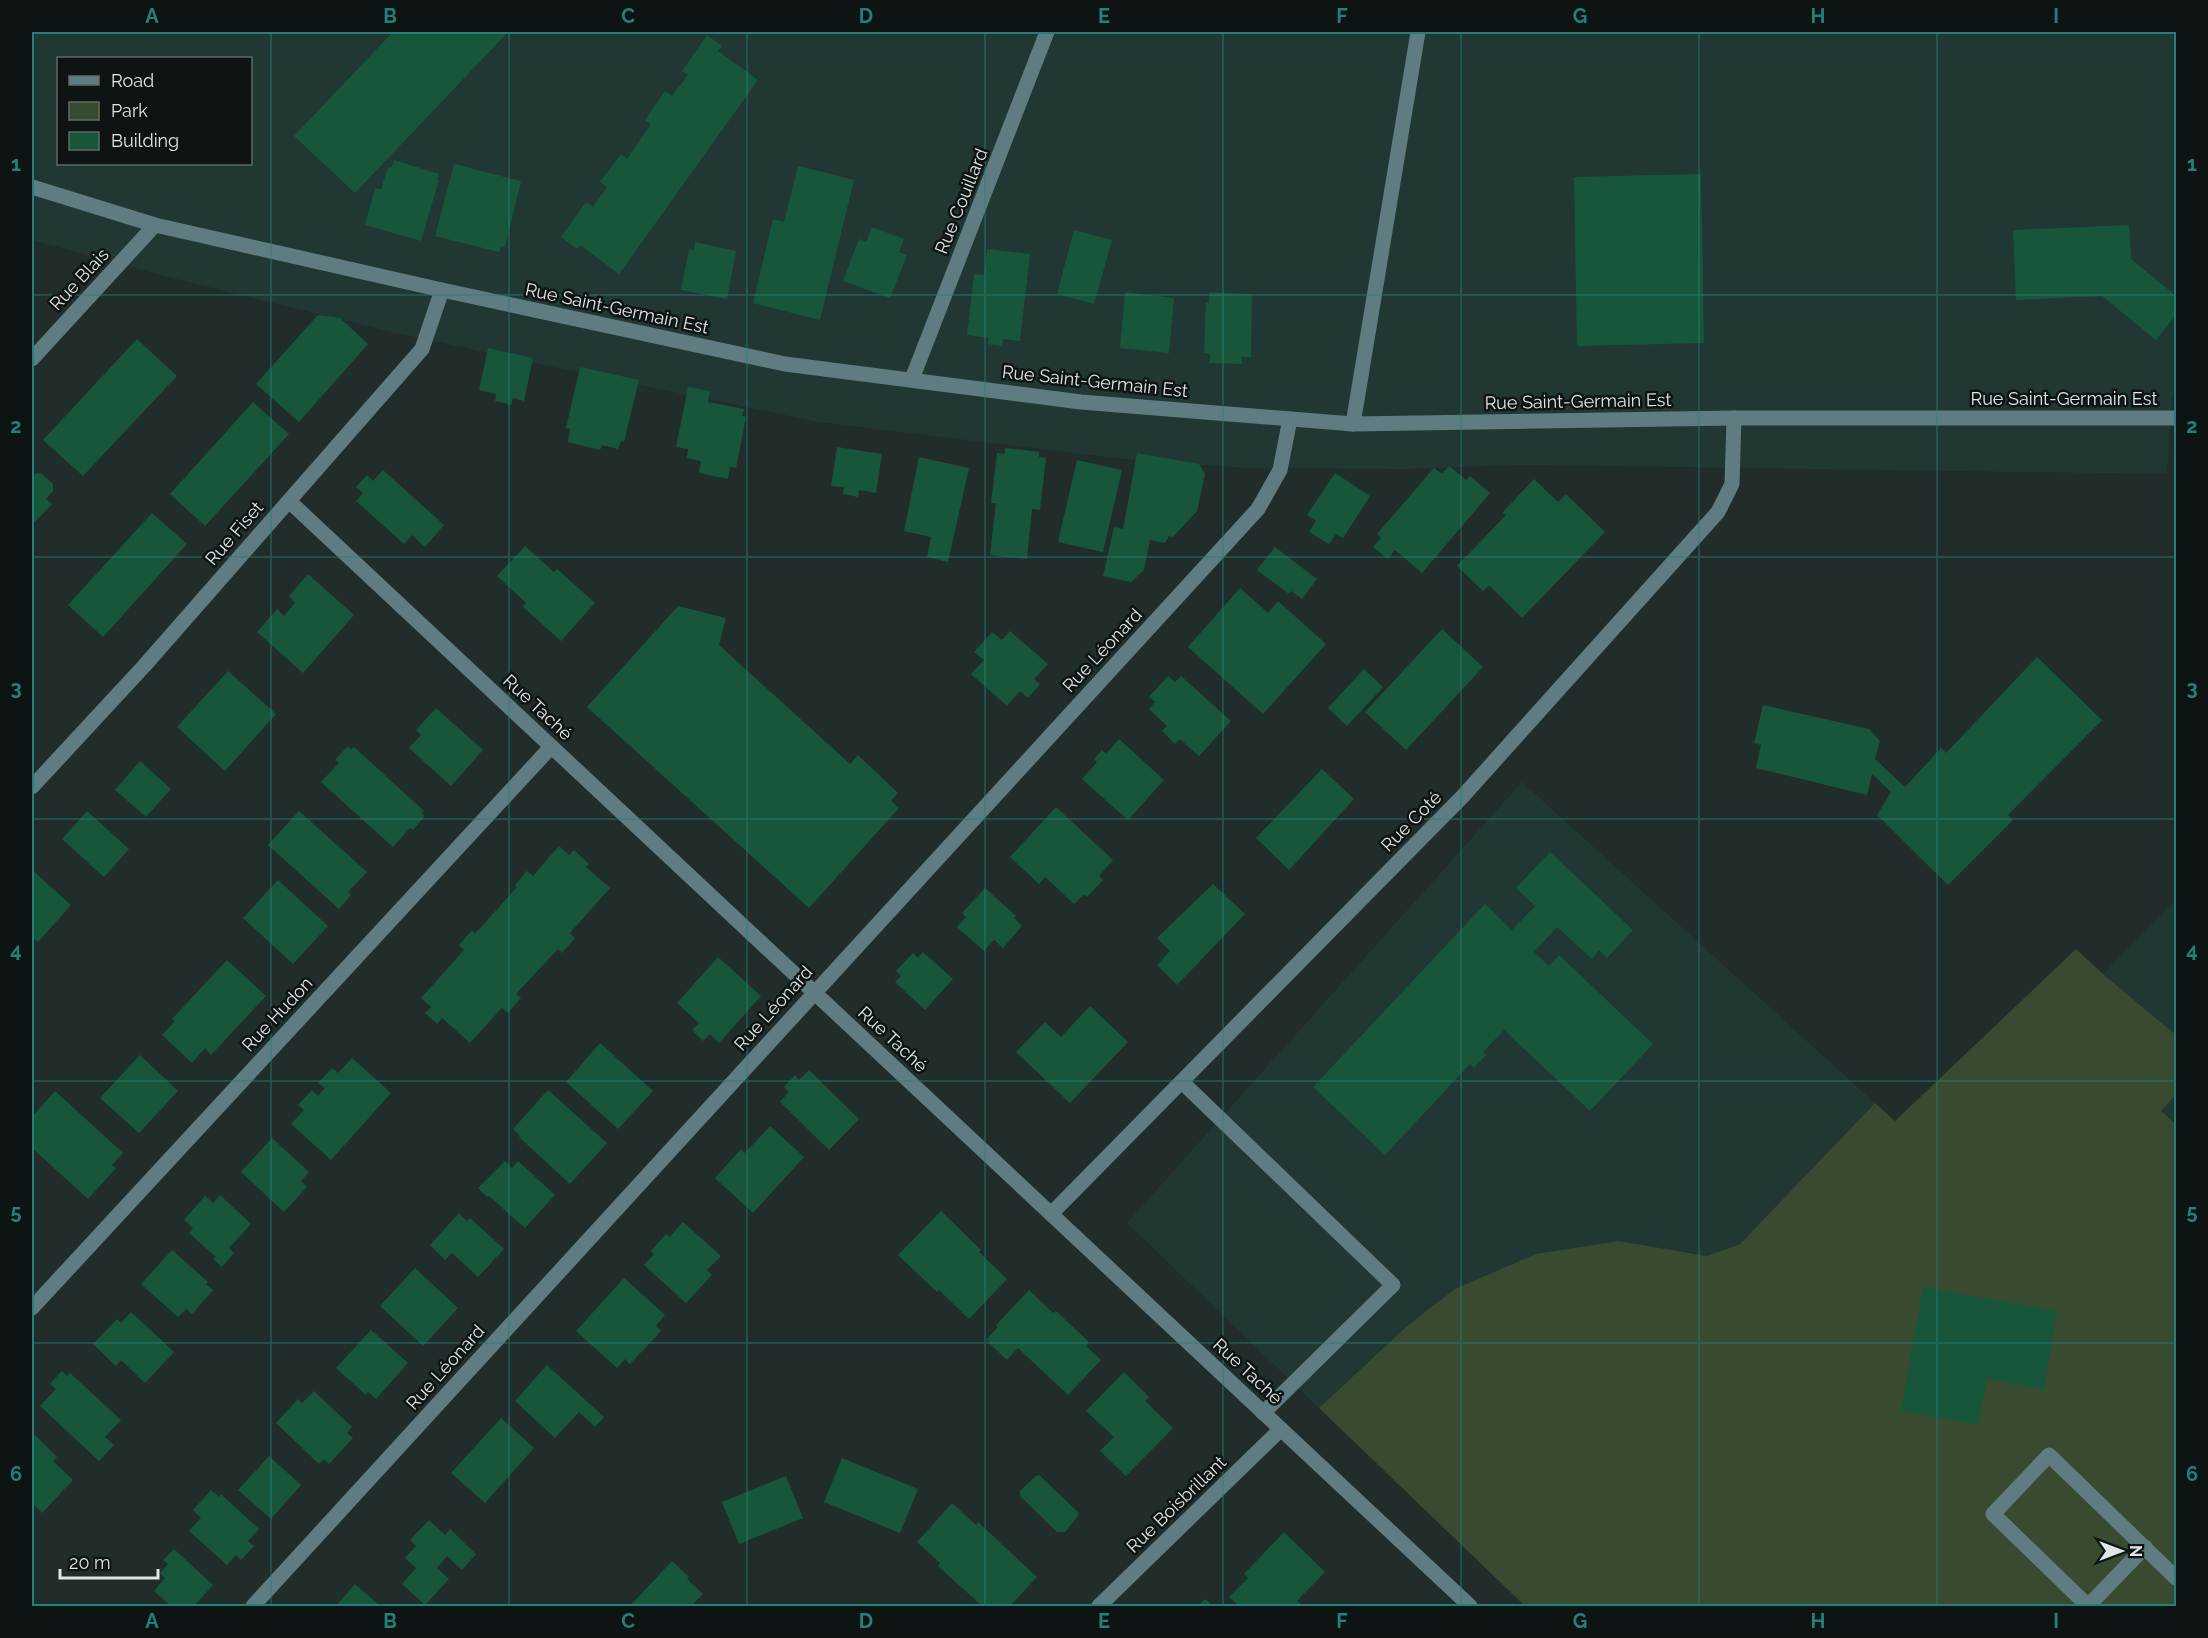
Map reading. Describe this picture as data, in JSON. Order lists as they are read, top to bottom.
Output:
{
  "streets": {
    "street": [
      "Rue Couillard",
      "Rue Blais",
      "Rue Saint-Germain Est",
      "Rue Fiset",
      "Rue Léonard",
      "Rue Taché",
      "Rue Coté",
      "Rue Hudon",
      "Rue Boisbrillant"
    ]
  },
  "crossings": [
    ["Rue Couillard", "Rue Saint-Germain Est"],
    ["Rue Blais", "Rue Saint-Germain Est"],
    ["Rue Saint-Germain Est", "Rue Fiset"],
    ["Rue Saint-Germain Est", "Rue Léonard"],
    ["Rue Saint-Germain Est", "Rue Coté"],
    ["Rue Fiset", "Rue Taché"],
    ["Rue Léonard", "Rue Taché"],
    ["Rue Taché", "Rue Coté"],
    ["Rue Taché", "Rue Hudon"],
    ["Rue Taché", "Rue Boisbrillant"]
  ],
  "legend": ["Road", "Park", "Building"],
  "scale_bar": "20 m",
  "north": "right",
  "grid": {
    "columns": [
      "A",
      "B",
      "C",
      "D",
      "E",
      "F",
      "G",
      "H",
      "I"
    ],
    "rows": [
      "1",
      "2",
      "3",
      "4",
      "5",
      "6"
    ]
  }
}
